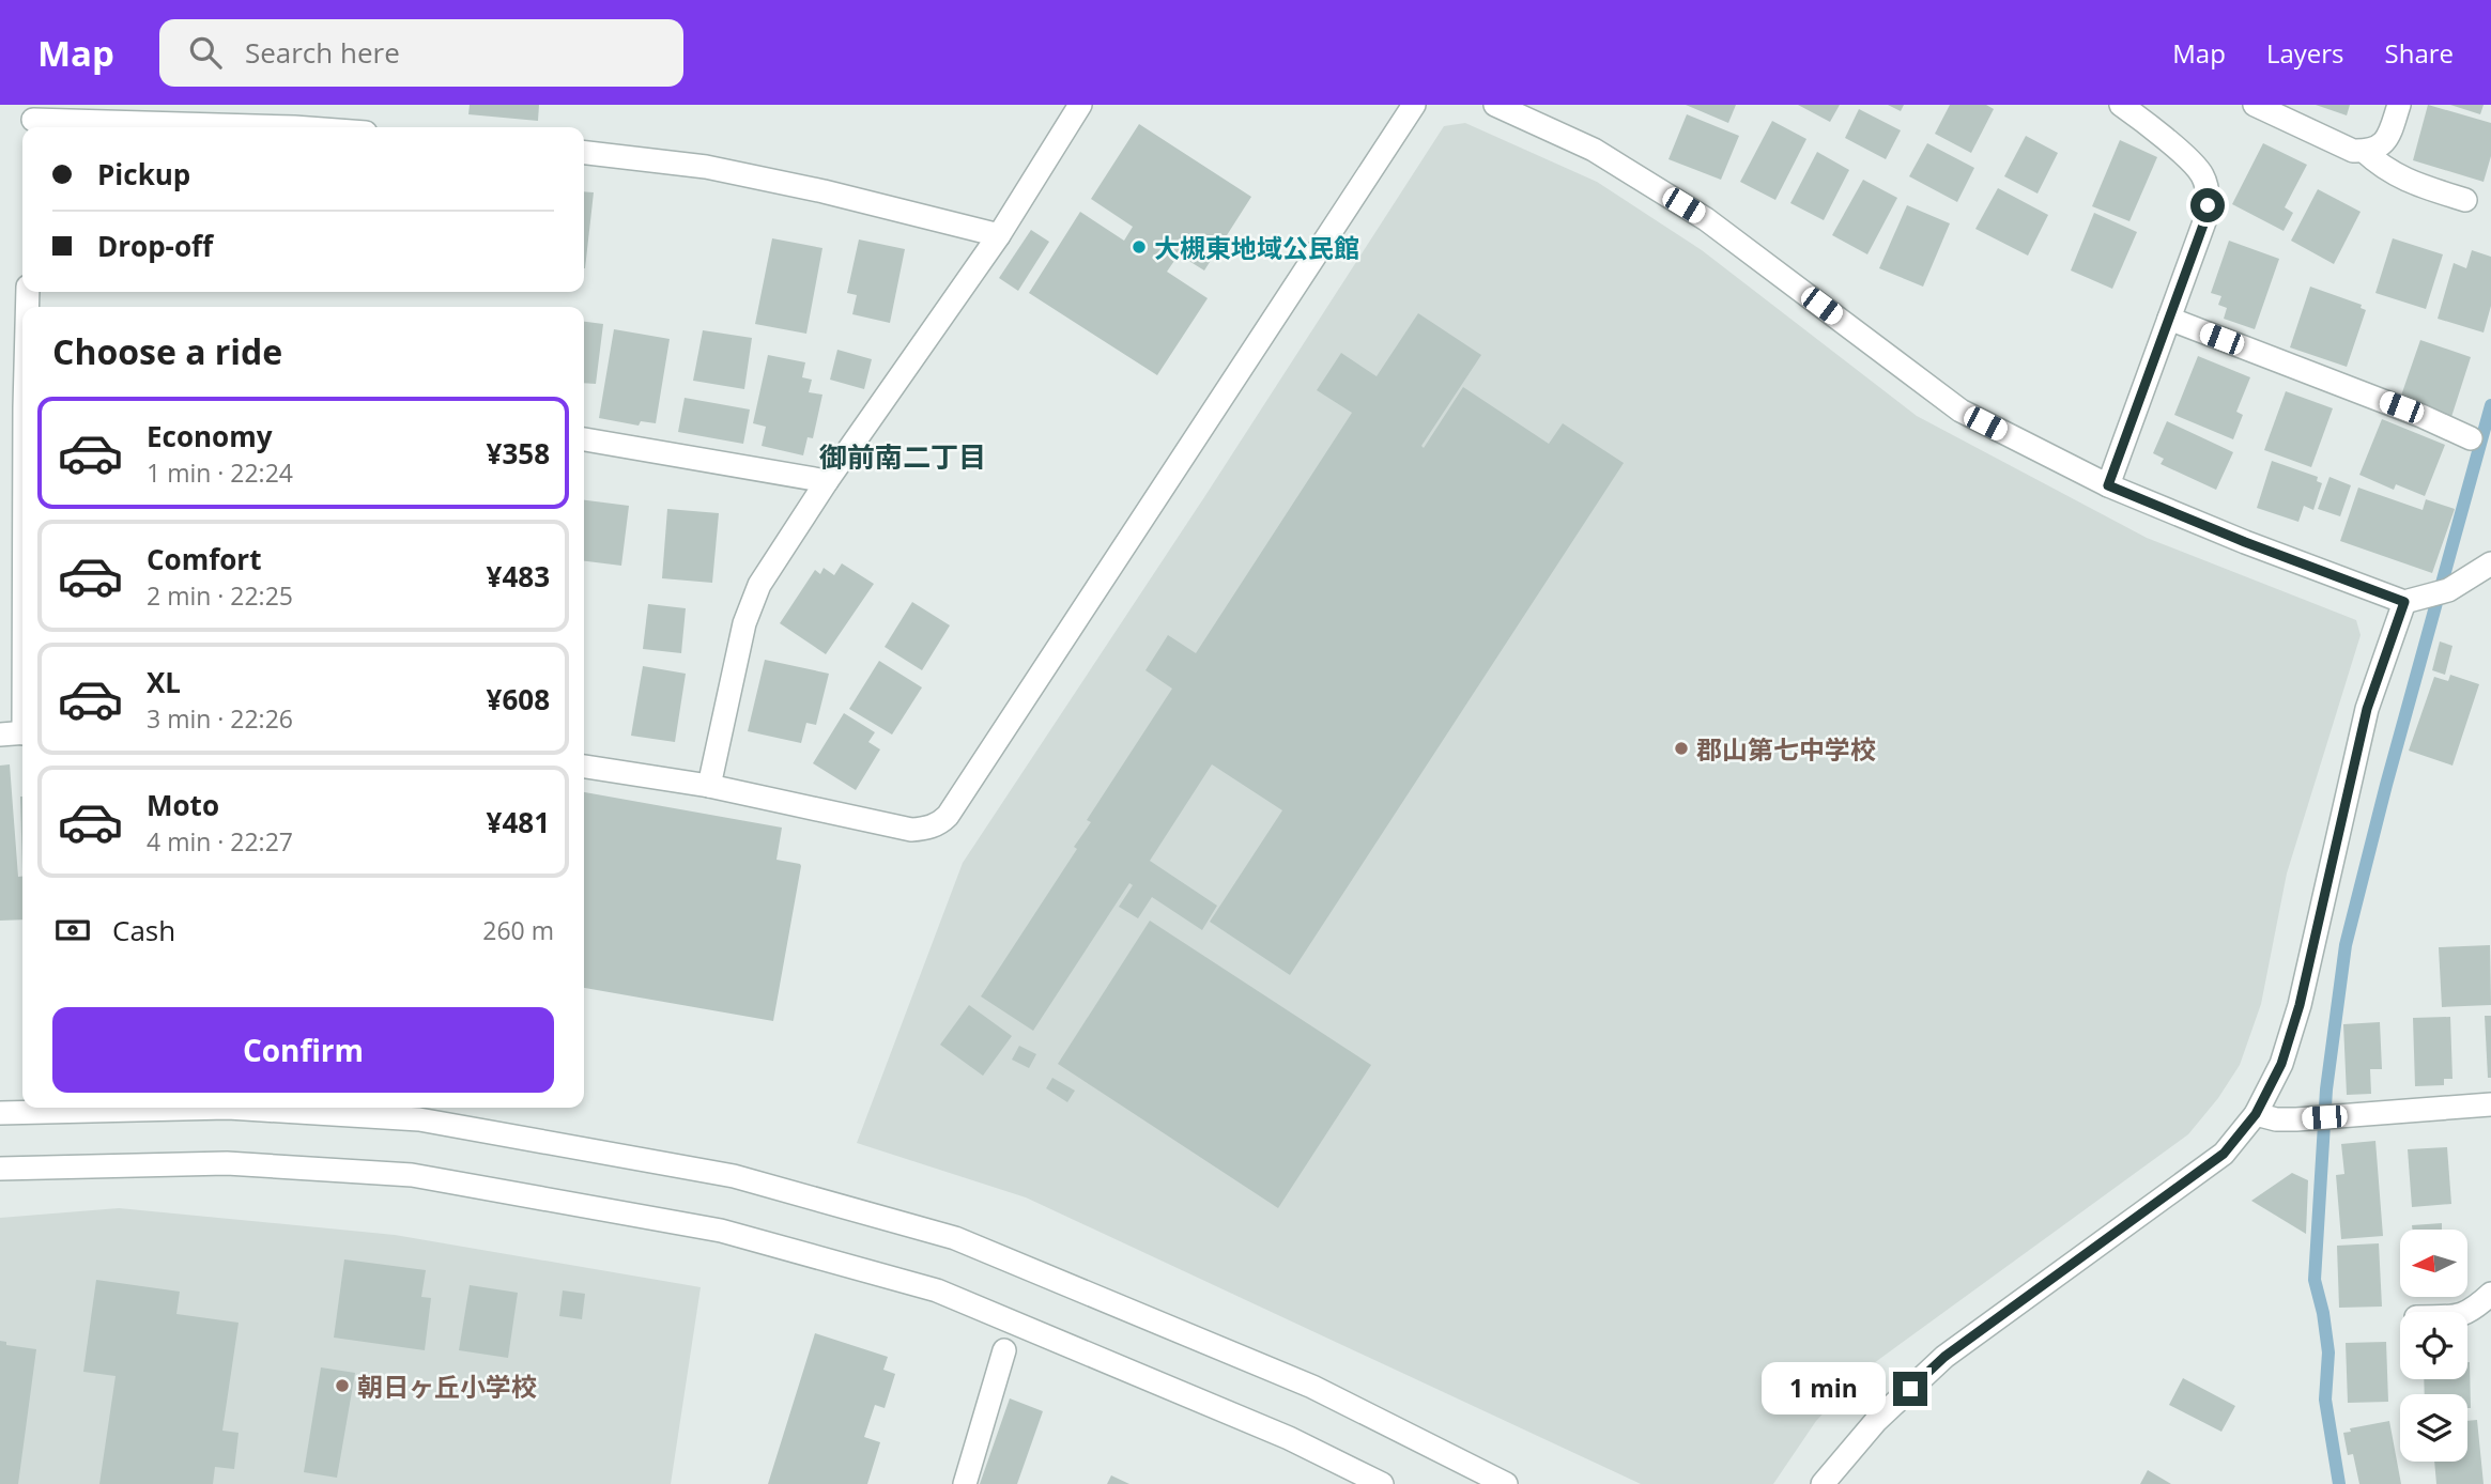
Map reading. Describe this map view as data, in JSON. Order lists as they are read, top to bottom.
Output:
{
  "districts": ["御前南二丁目"],
  "places": ["大槻東地域公民館", "郡山第七中学校", "朝日ヶ丘小学校"],
  "north": "left",
  "page": {
    "header": "Map",
    "search": "Search here",
    "nav": ["Map", "Layers", "Share"],
    "banner": ["Pickup", "Drop-off"],
    "heading": "Choose a ride",
    "list": [
      {
        "name": "Economy",
        "note": "1 min · 22:24",
        "value": "¥358"
      },
      {
        "name": "Comfort",
        "note": "2 min · 22:25",
        "value": "¥483"
      },
      {
        "name": "XL",
        "note": "3 min · 22:26",
        "value": "¥608"
      },
      {
        "name": "Moto",
        "note": "4 min · 22:27",
        "value": "¥481"
      }
    ],
    "pay": ["Cash", "260 m"],
    "buttons": "Confirm",
    "bubble": "1 min"
  }
}
